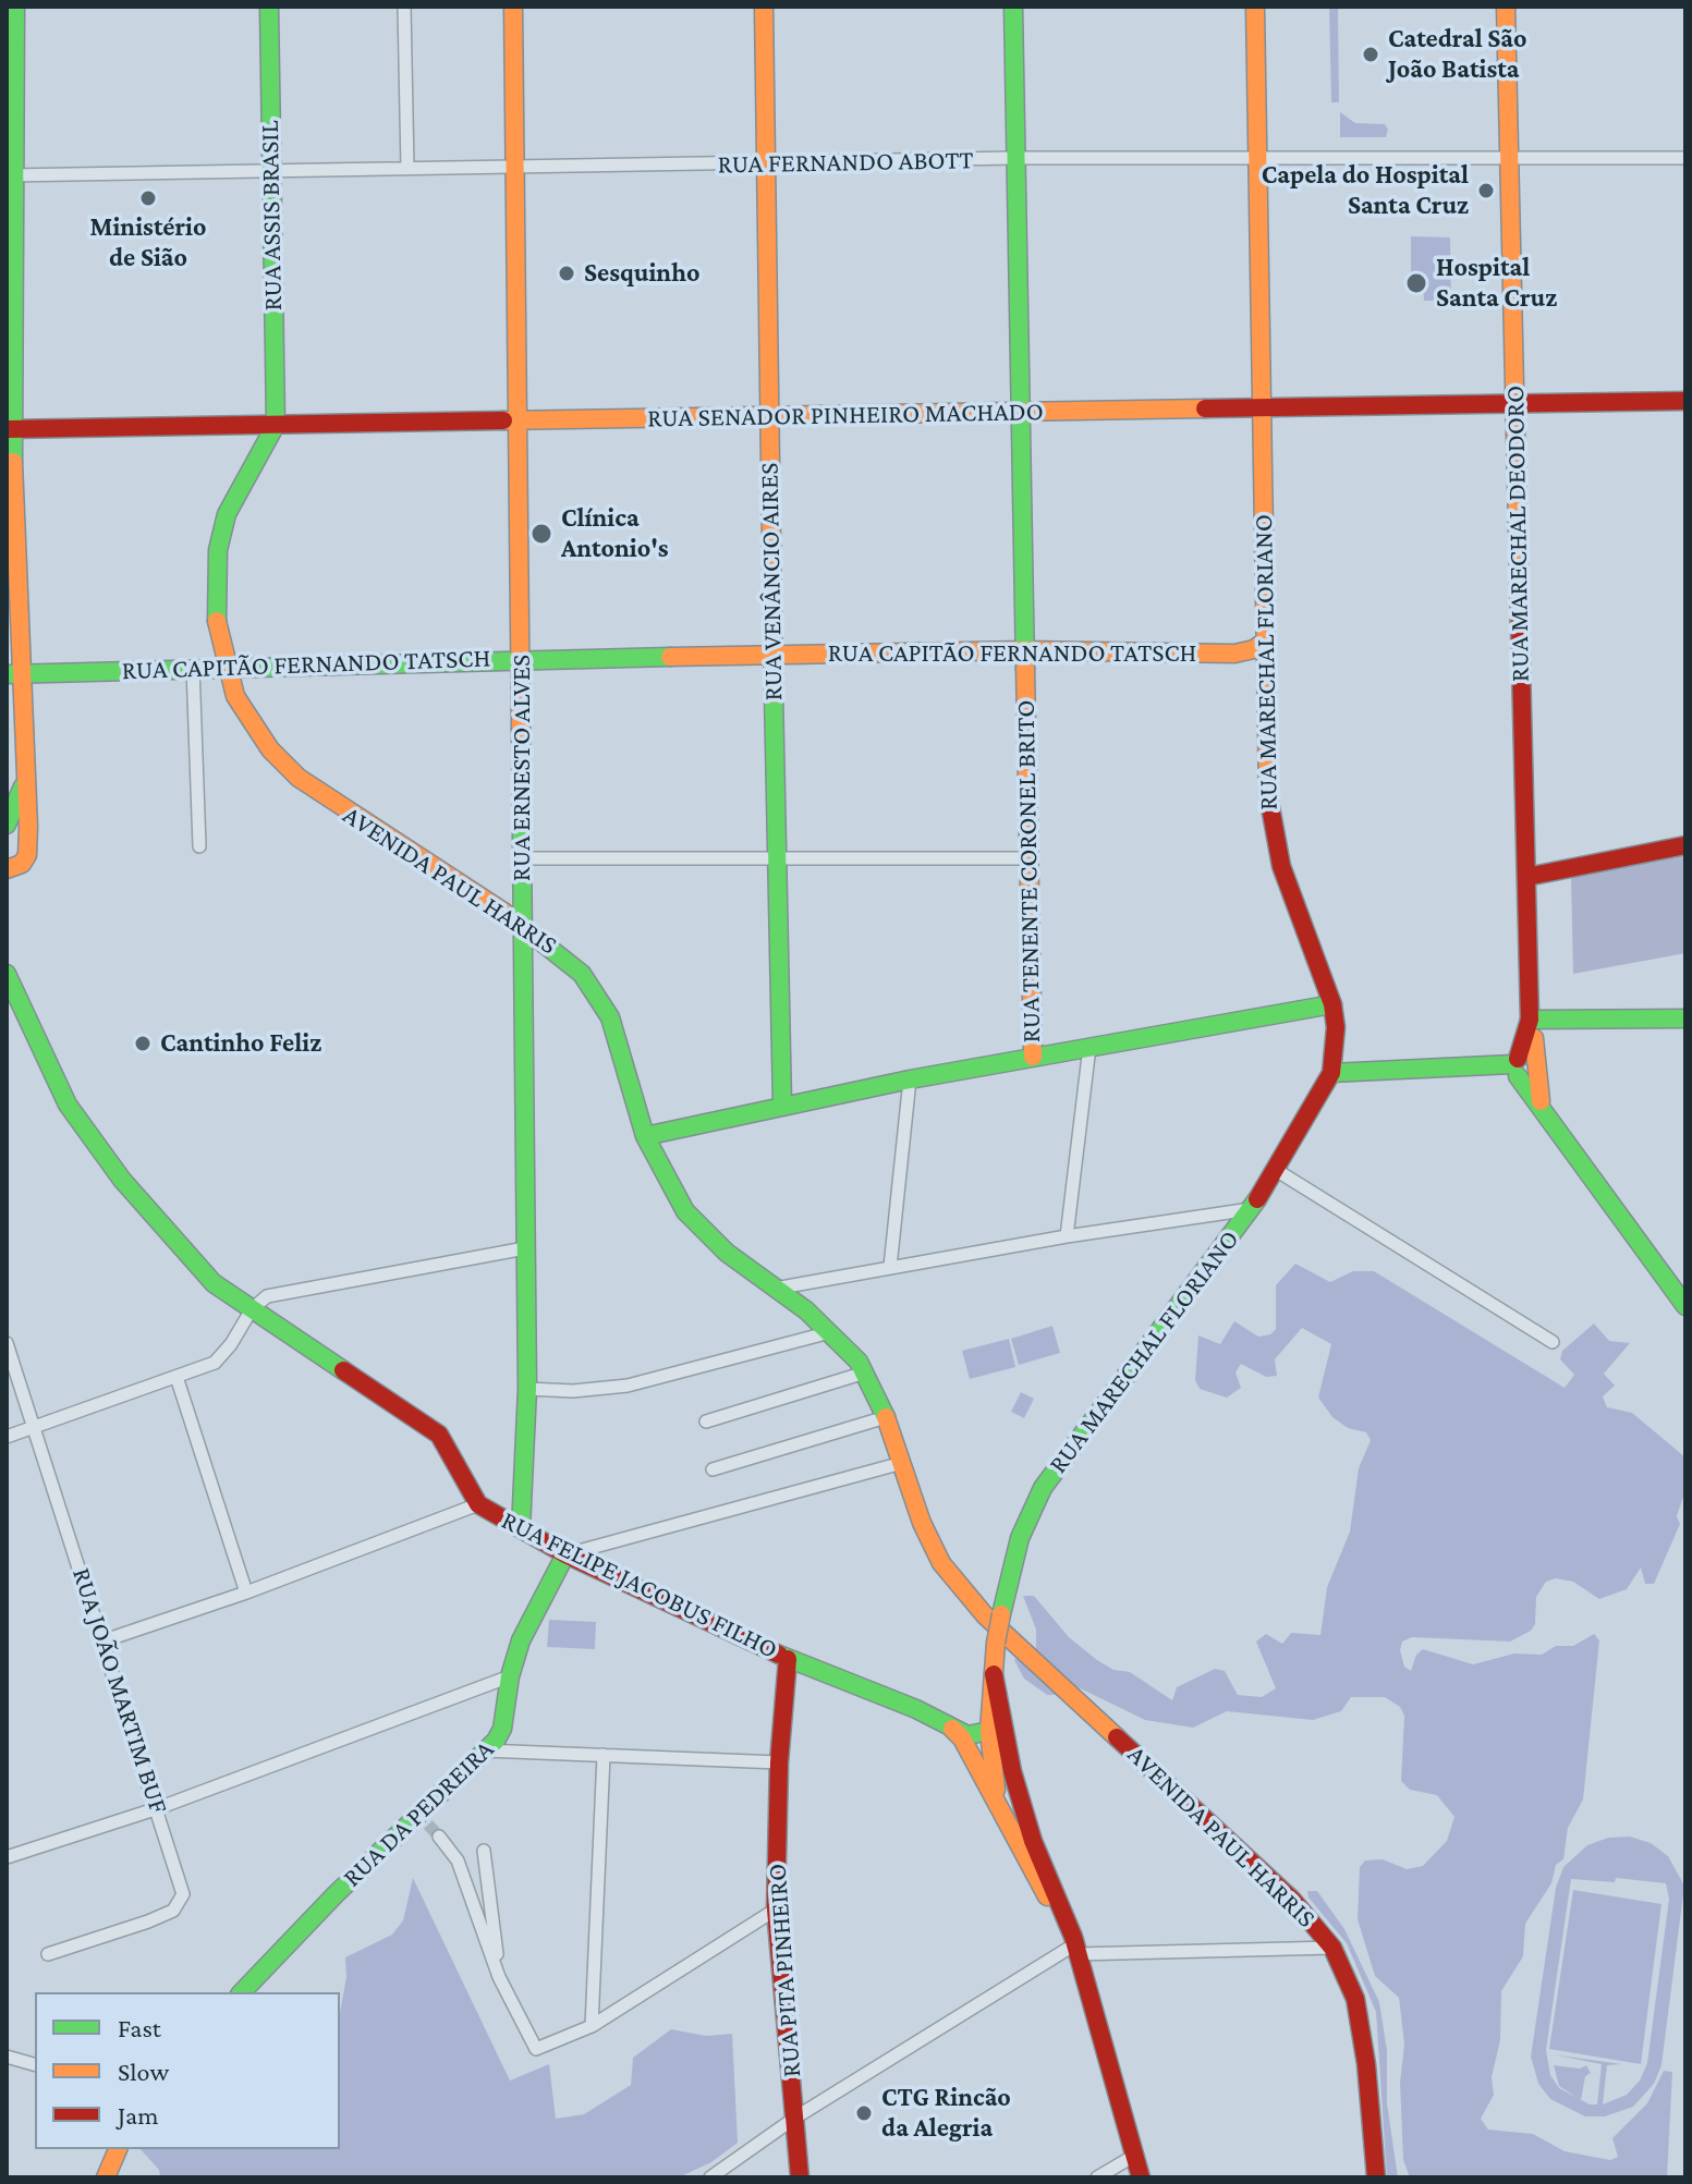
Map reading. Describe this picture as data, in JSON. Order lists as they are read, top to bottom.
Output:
{
  "streets": {
    "main road": [
      "RUA ASSIS BRASIL",
      "RUA SENADOR PINHEIRO MACHADO",
      "RUA MARECHAL DEODORO",
      "RUA VENÂNCIO AIRES",
      "RUA CAPITÃO FERNANDO TATSCH",
      "RUA MARECHAL FLORIANO",
      "RUA ERNESTO ALVES",
      "RUA TENENTE CORONEL BRITO",
      "AVENIDA PAUL HARRIS",
      "RUA FELIPE JACOBUS FILHO",
      "RUA DA PEDREIRA",
      "RUA PITA PINHEIRO"
    ],
    "street": ["RUA FERNANDO ABOTT", "RUA JOÃO MARTIM BUF"]
  },
  "crossings": [
    ["RUA FERNANDO ABOTT", "RUA ASSIS BRASIL"],
    ["RUA FERNANDO ABOTT", "RUA MARECHAL DEODORO"],
    ["RUA FERNANDO ABOTT", "RUA VENÂNCIO AIRES"],
    ["RUA FERNANDO ABOTT", "RUA MARECHAL FLORIANO"],
    ["RUA FERNANDO ABOTT", "RUA ERNESTO ALVES"],
    ["RUA FERNANDO ABOTT", "RUA TENENTE CORONEL BRITO"],
    ["RUA ASSIS BRASIL", "RUA SENADOR PINHEIRO MACHADO"],
    ["RUA ASSIS BRASIL", "AVENIDA PAUL HARRIS"],
    ["RUA SENADOR PINHEIRO MACHADO", "RUA MARECHAL DEODORO"],
    ["RUA SENADOR PINHEIRO MACHADO", "RUA VENÂNCIO AIRES"],
    ["RUA SENADOR PINHEIRO MACHADO", "RUA MARECHAL FLORIANO"],
    ["RUA SENADOR PINHEIRO MACHADO", "RUA ERNESTO ALVES"],
    ["RUA SENADOR PINHEIRO MACHADO", "RUA TENENTE CORONEL BRITO"],
    ["RUA SENADOR PINHEIRO MACHADO", "AVENIDA PAUL HARRIS"],
    ["RUA VENÂNCIO AIRES", "RUA CAPITÃO FERNANDO TATSCH"],
    ["RUA CAPITÃO FERNANDO TATSCH", "RUA MARECHAL FLORIANO"],
    ["RUA CAPITÃO FERNANDO TATSCH", "RUA ERNESTO ALVES"],
    ["RUA CAPITÃO FERNANDO TATSCH", "RUA TENENTE CORONEL BRITO"],
    ["RUA CAPITÃO FERNANDO TATSCH", "AVENIDA PAUL HARRIS"],
    ["RUA MARECHAL FLORIANO", "AVENIDA PAUL HARRIS"],
    ["RUA ERNESTO ALVES", "AVENIDA PAUL HARRIS"],
    ["RUA ERNESTO ALVES", "RUA FELIPE JACOBUS FILHO"],
    ["RUA FELIPE JACOBUS FILHO", "RUA DA PEDREIRA"],
    ["RUA FELIPE JACOBUS FILHO", "RUA PITA PINHEIRO"]
  ],
  "places": [
    "Catedral São João Batista",
    "Capela do Hospital Santa Cruz",
    "Ministério de Sião",
    "Sesquinho",
    "Hospital Santa Cruz",
    "Clínica Antonio's",
    "Cantinho Feliz",
    "CTG Rincão da Alegria"
  ],
  "legend": ["Fast", "Slow", "Jam"]
}
